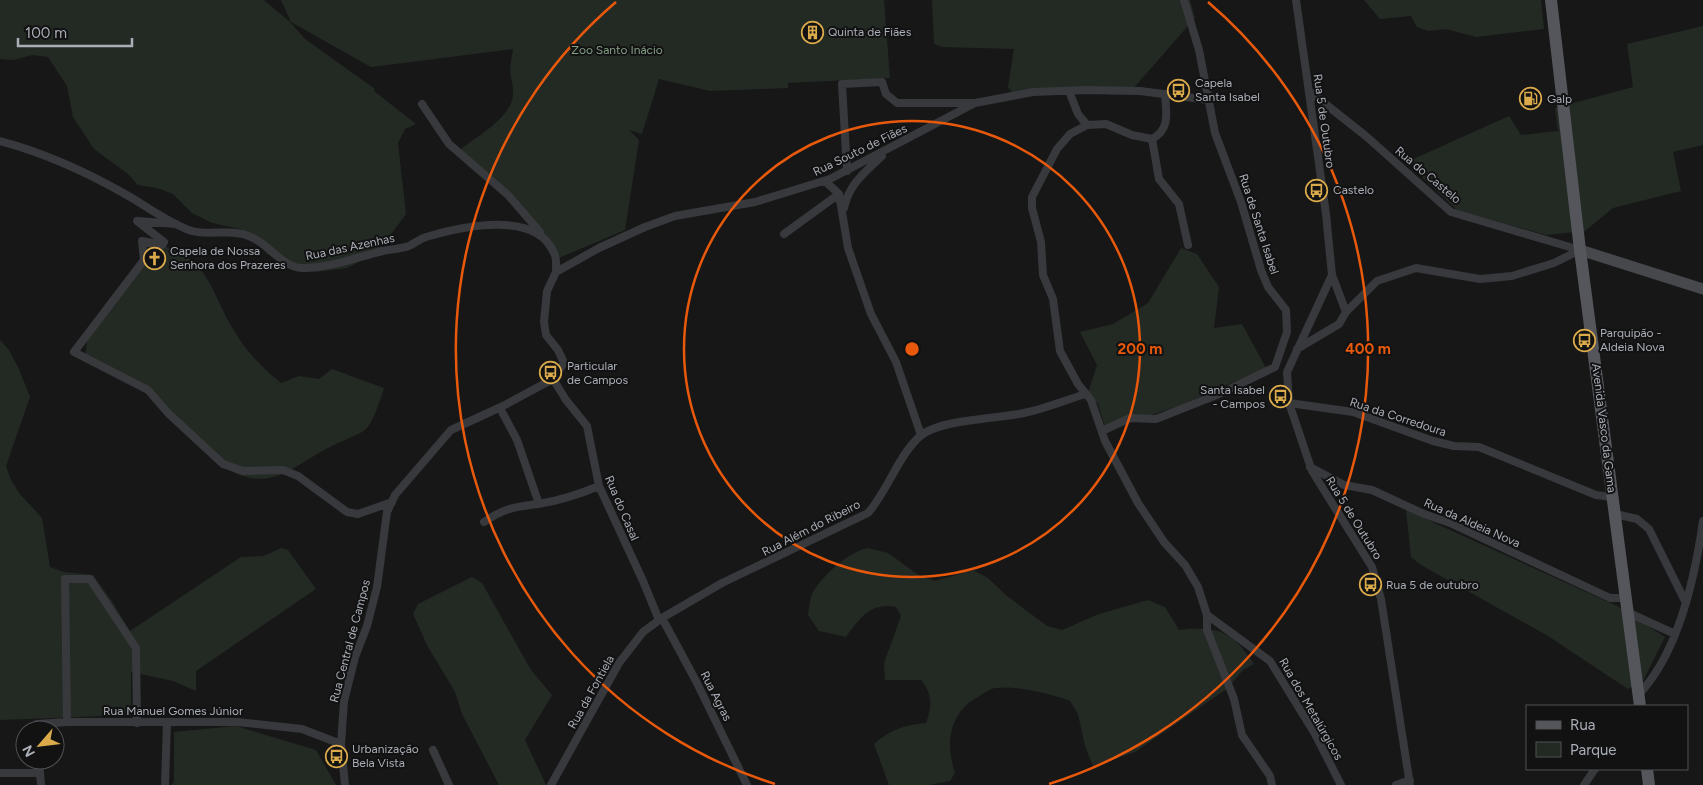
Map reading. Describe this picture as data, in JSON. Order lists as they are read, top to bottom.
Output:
{
  "streets": {
    "main road": ["Avenida Vasco da Gama"],
    "street": [
      "Rua 5 de Outubro",
      "Rua Souto de Fiães",
      "Rua do Castelo",
      "Rua de Santa Isabel",
      "Rua das Azenhas",
      "Rua da Corredoura",
      "Rua do Casal",
      "Rua da Aldeia Nova",
      "Rua Além do Ribeiro",
      "Rua Central de Campos",
      "Rua da Fontiela",
      "Rua Agras",
      "Rua dos Metalúrgicos",
      "Rua Manuel Gomes Júnior"
    ]
  },
  "crossings": [
    ["Rua 5 de Outubro", "Rua do Castelo"],
    ["Rua 5 de Outubro", "Rua da Corredoura"],
    ["Rua 5 de Outubro", "Rua da Aldeia Nova"],
    ["Rua Souto de Fiães", "Rua de Santa Isabel"],
    ["Rua do Castelo", "Avenida Vasco da Gama"],
    ["Rua da Corredoura", "Avenida Vasco da Gama"],
    ["Avenida Vasco da Gama", "Rua da Aldeia Nova"],
    ["Rua do Casal", "Rua Além do Ribeiro"],
    ["Rua do Casal", "Rua Central de Campos"],
    ["Rua do Casal", "Rua da Fontiela"],
    ["Rua do Casal", "Rua Agras"],
    ["Rua Além do Ribeiro", "Rua da Fontiela"],
    ["Rua Além do Ribeiro", "Rua Agras"],
    ["Rua Central de Campos", "Rua Manuel Gomes Júnior"],
    ["Rua da Fontiela", "Rua Agras"]
  ],
  "parks": ["Zoo Santo Inácio"],
  "places": {
    "building": ["Quinta de Fiães"],
    "bus stop": [
      "Capela Santa Isabel",
      "Castelo",
      "Parquipão - Aldeia Nova",
      "Particular de Campos",
      "Santa Isabel - Campos",
      "Rua 5 de outubro",
      "Urbanização Bela Vista"
    ],
    "fuel station": ["Galp"],
    "church": ["Capela de Nossa Senhora dos Prazeres"]
  },
  "legend": ["Rua", "Parque"],
  "scale_bar": "100 m",
  "north": "bottom left",
  "rings": ["200 m", "400 m"]
}
